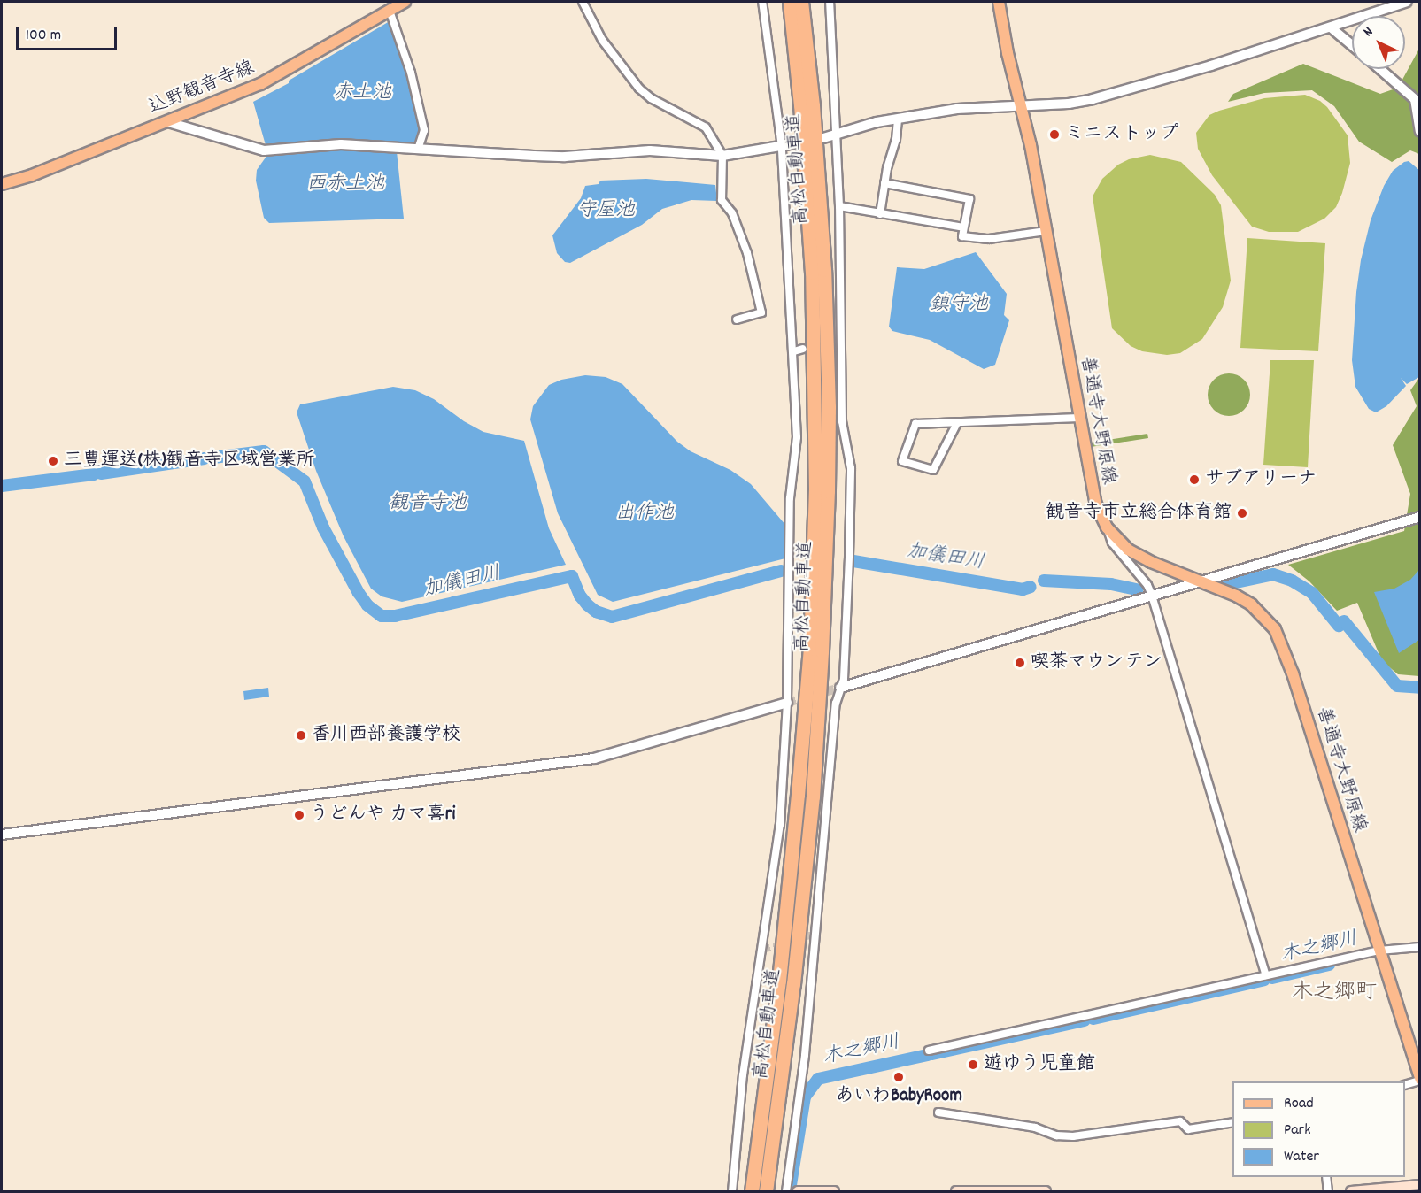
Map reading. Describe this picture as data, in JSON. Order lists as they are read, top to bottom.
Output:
{
  "streets": {
    "highway": ["高松自動車道"],
    "main road": ["込野観音寺線", "善通寺大野原線"]
  },
  "districts": ["木之郷町"],
  "water": [
    "赤土池",
    "西赤土池",
    "守屋池",
    "鎮守池",
    "観音寺池",
    "出作池",
    "加儀田川",
    "木之郷川"
  ],
  "places": [
    "ミニストップ",
    "三豊運送(株)観音寺区域営業所",
    "サブアリーナ",
    "観音寺市立総合体育館",
    "喫茶マウンテン",
    "香川西部養護学校",
    "うどんや カマ喜ri",
    "遊ゆう児童館",
    "あいわBabyRoom"
  ],
  "legend": ["Road", "Park", "Water"],
  "scale_bar": "100 m",
  "north": "top left"
}
